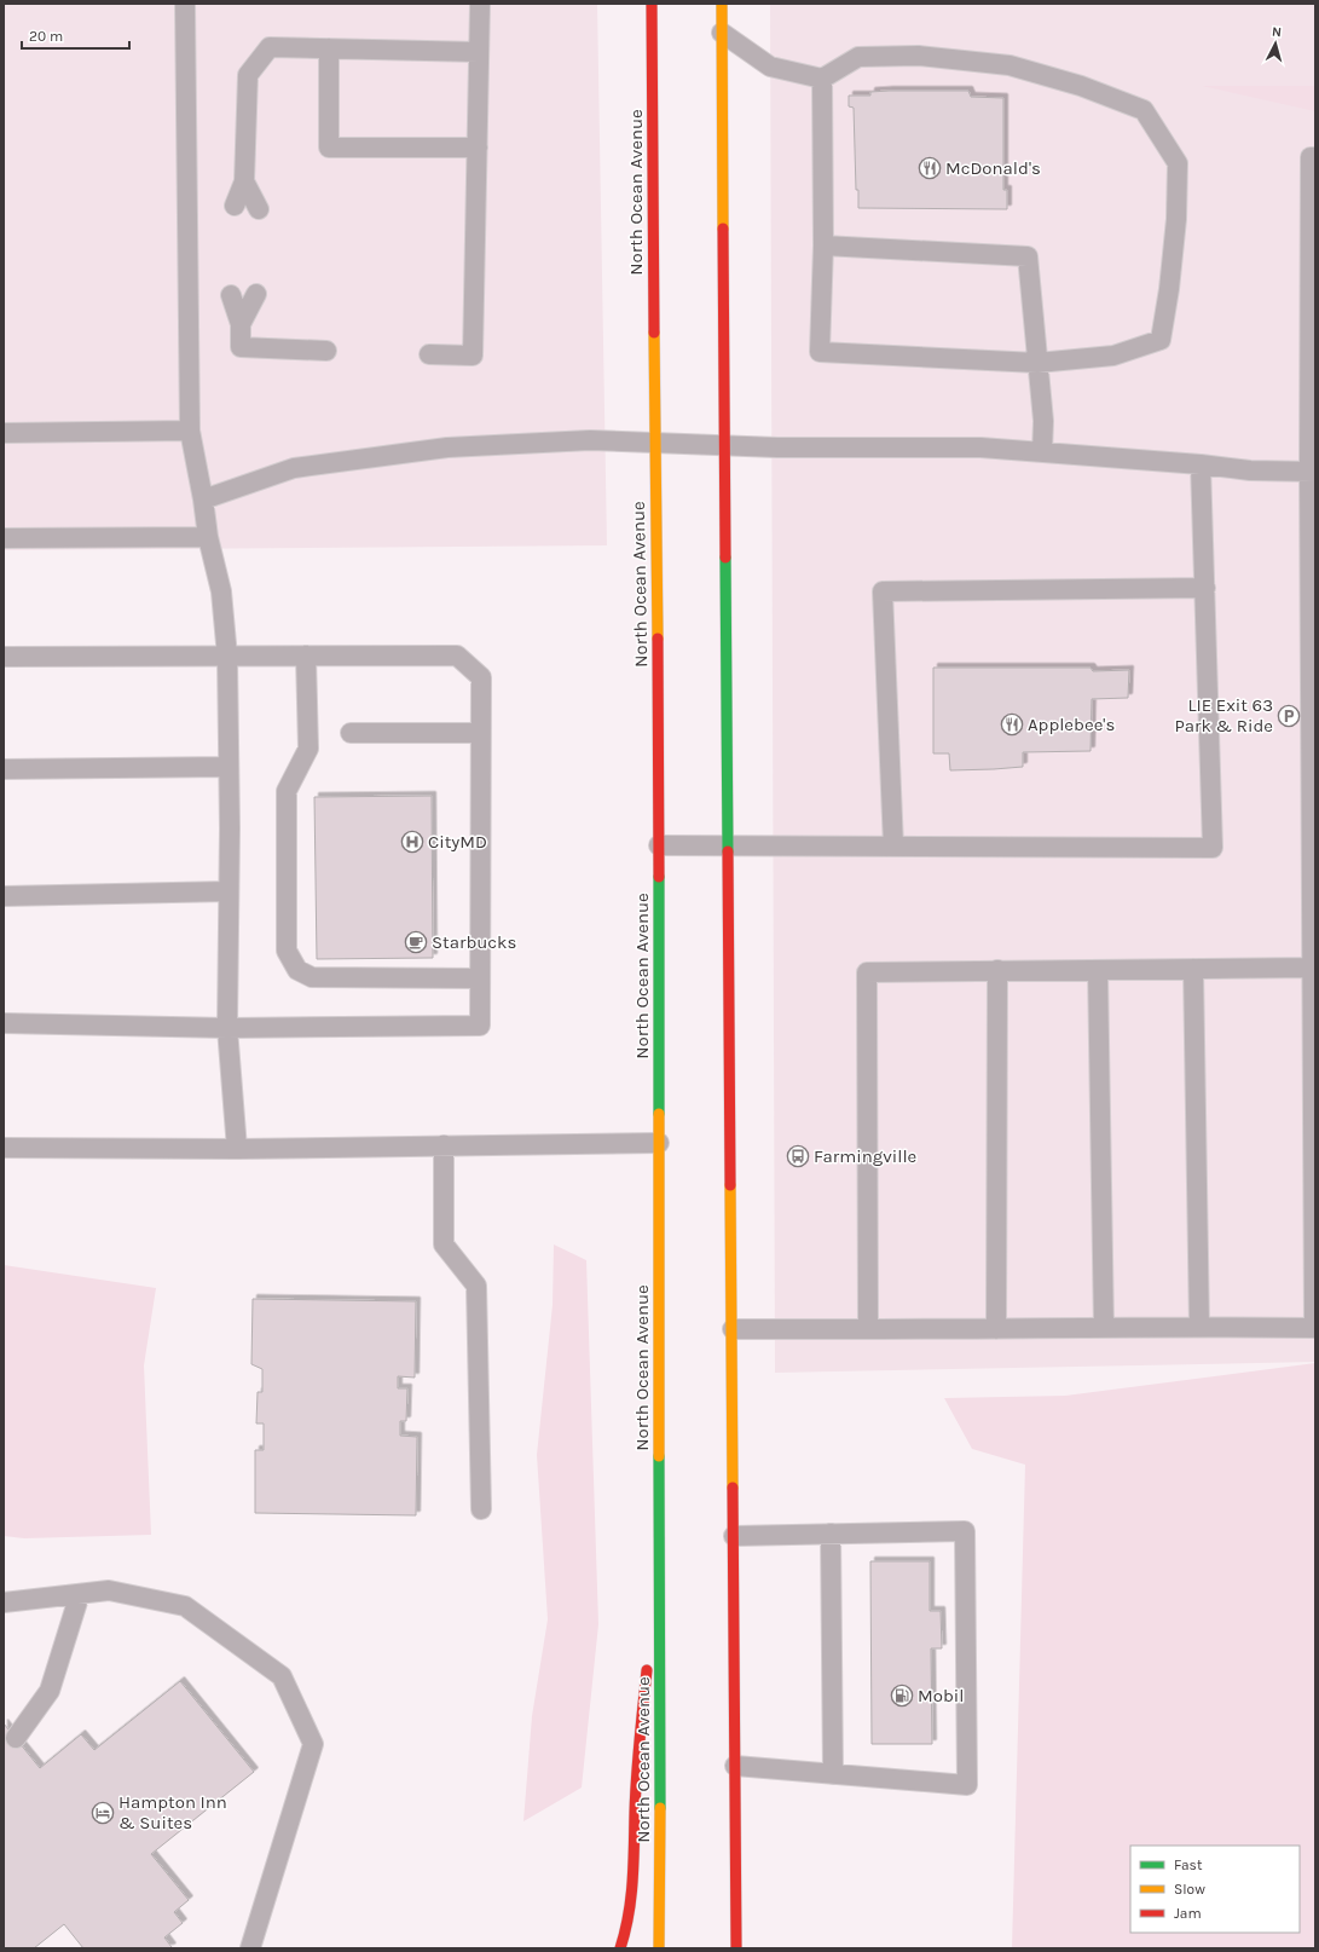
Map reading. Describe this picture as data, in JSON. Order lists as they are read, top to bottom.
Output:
{
  "streets": {
    "highway": ["North Ocean Avenue"]
  },
  "places": {
    "restaurant": ["McDonald's", "Applebee's"],
    "parking": ["LIE Exit 63 Park & Ride"],
    "hospital": ["CityMD"],
    "cafe": ["Starbucks"],
    "bus stop": ["Farmingville"],
    "fuel station": ["Mobil"],
    "hotel": ["Hampton Inn & Suites"]
  },
  "legend": ["Fast", "Slow", "Jam"],
  "scale_bar": "20 m",
  "north": "top"
}
